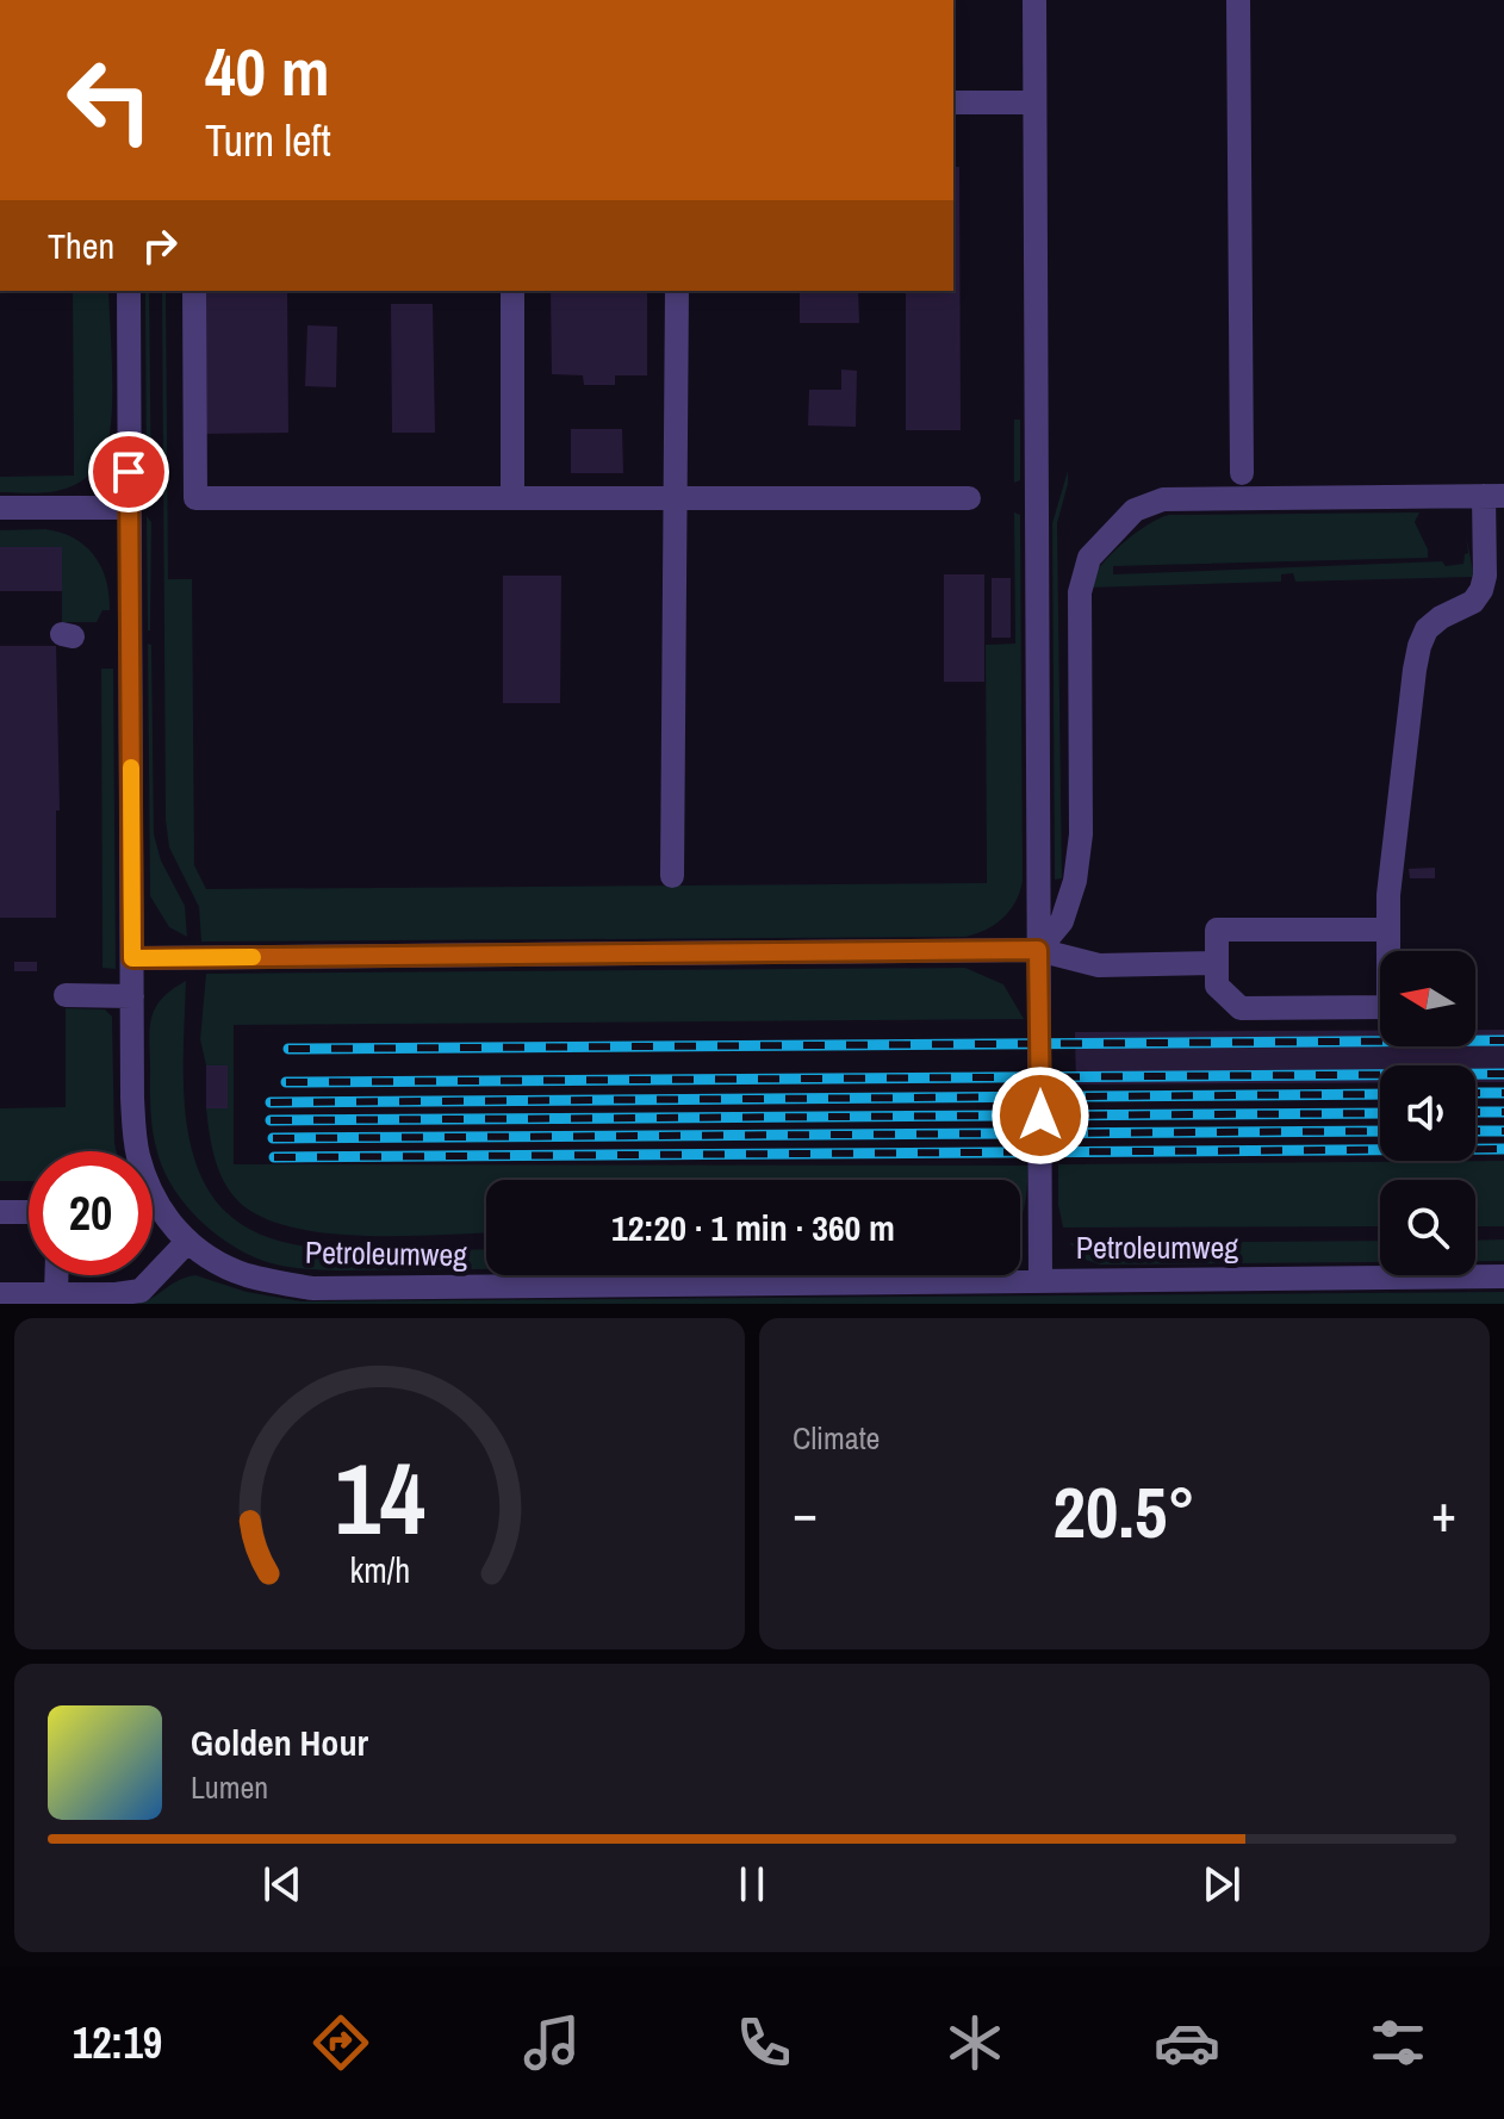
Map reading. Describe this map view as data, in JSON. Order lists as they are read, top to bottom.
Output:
{
  "streets": {
    "street": ["Petroleumweg"]
  },
  "north": "left",
  "page": {
    "turn": ["40 m", "Turn left"],
    "then": "Then",
    "limit": "20",
    "trip": "12:20 · 1 min · 360 m",
    "tile": "Climate",
    "heat": ["−", "20.5°", "+"],
    "song": ["Golden Hour", "Lumen"],
    "tabs": "12:19",
    "gauge": ["14", "km/h"]
  }
}
